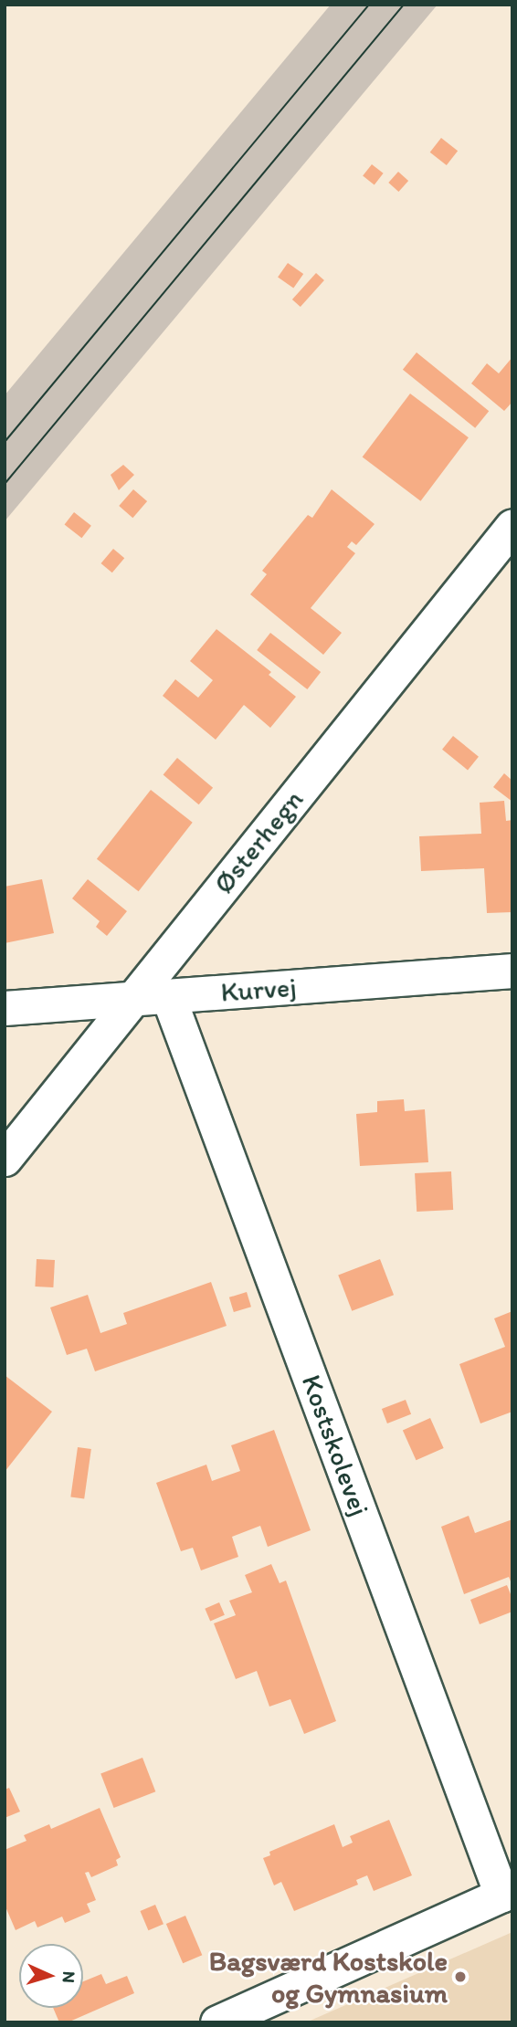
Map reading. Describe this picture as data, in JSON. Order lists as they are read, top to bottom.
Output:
{
  "streets": {
    "street": ["Østerhegn", "Kurvej", "Kostskolevej"]
  },
  "crossings": [
    ["Østerhegn", "Kurvej"],
    ["Kurvej", "Kostskolevej"]
  ],
  "places": ["Bagsværd Kostskole og Gymnasium"],
  "north": "right"
}
